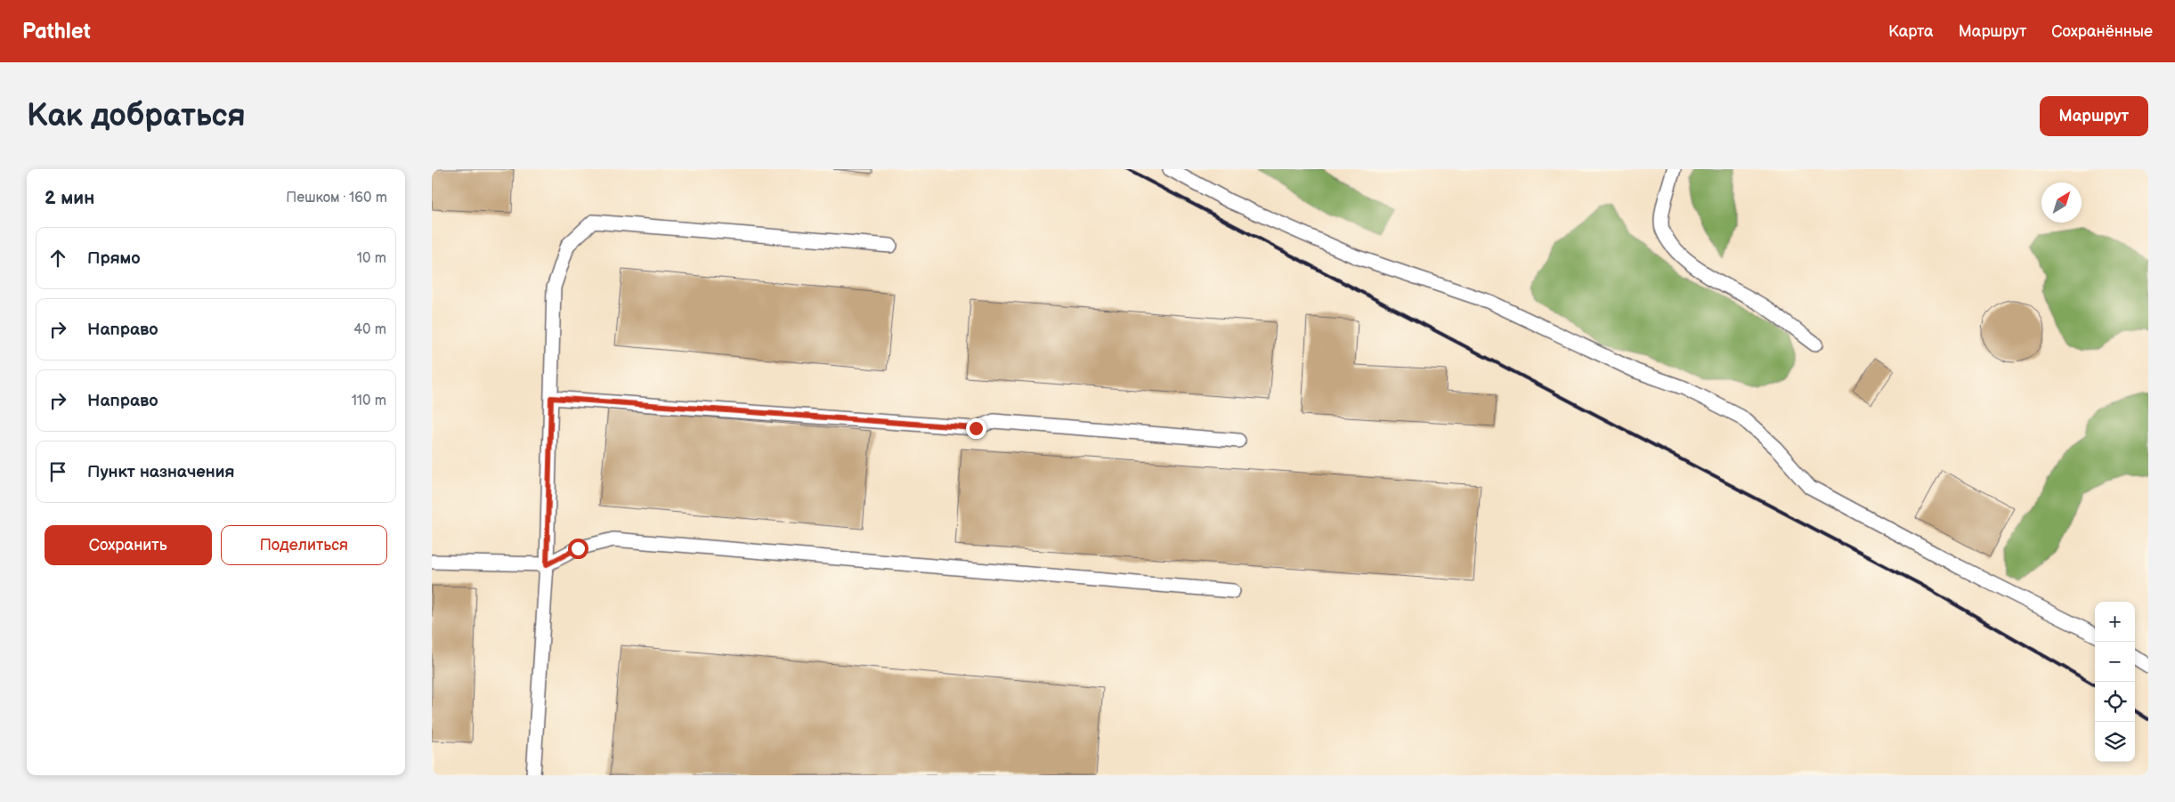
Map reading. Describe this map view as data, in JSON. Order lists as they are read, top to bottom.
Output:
{
  "north": "top right",
  "page": {
    "header": "Pathlet",
    "nav": ["Карта", "Маршрут", "Сохранённые"],
    "buttons": [
      "Маршрут",
      ["Сохранить", "Поделиться"]
    ],
    "title": "Как добраться",
    "heading": ["2 мин", "Пешком · 160 m"],
    "list": [
      ["Прямо", "10 m"],
      ["Направо", "40 m"],
      ["Направо", "110 m"],
      "Пункт назначения"
    ],
    "map_buttons": ["+", "−"]
  }
}
